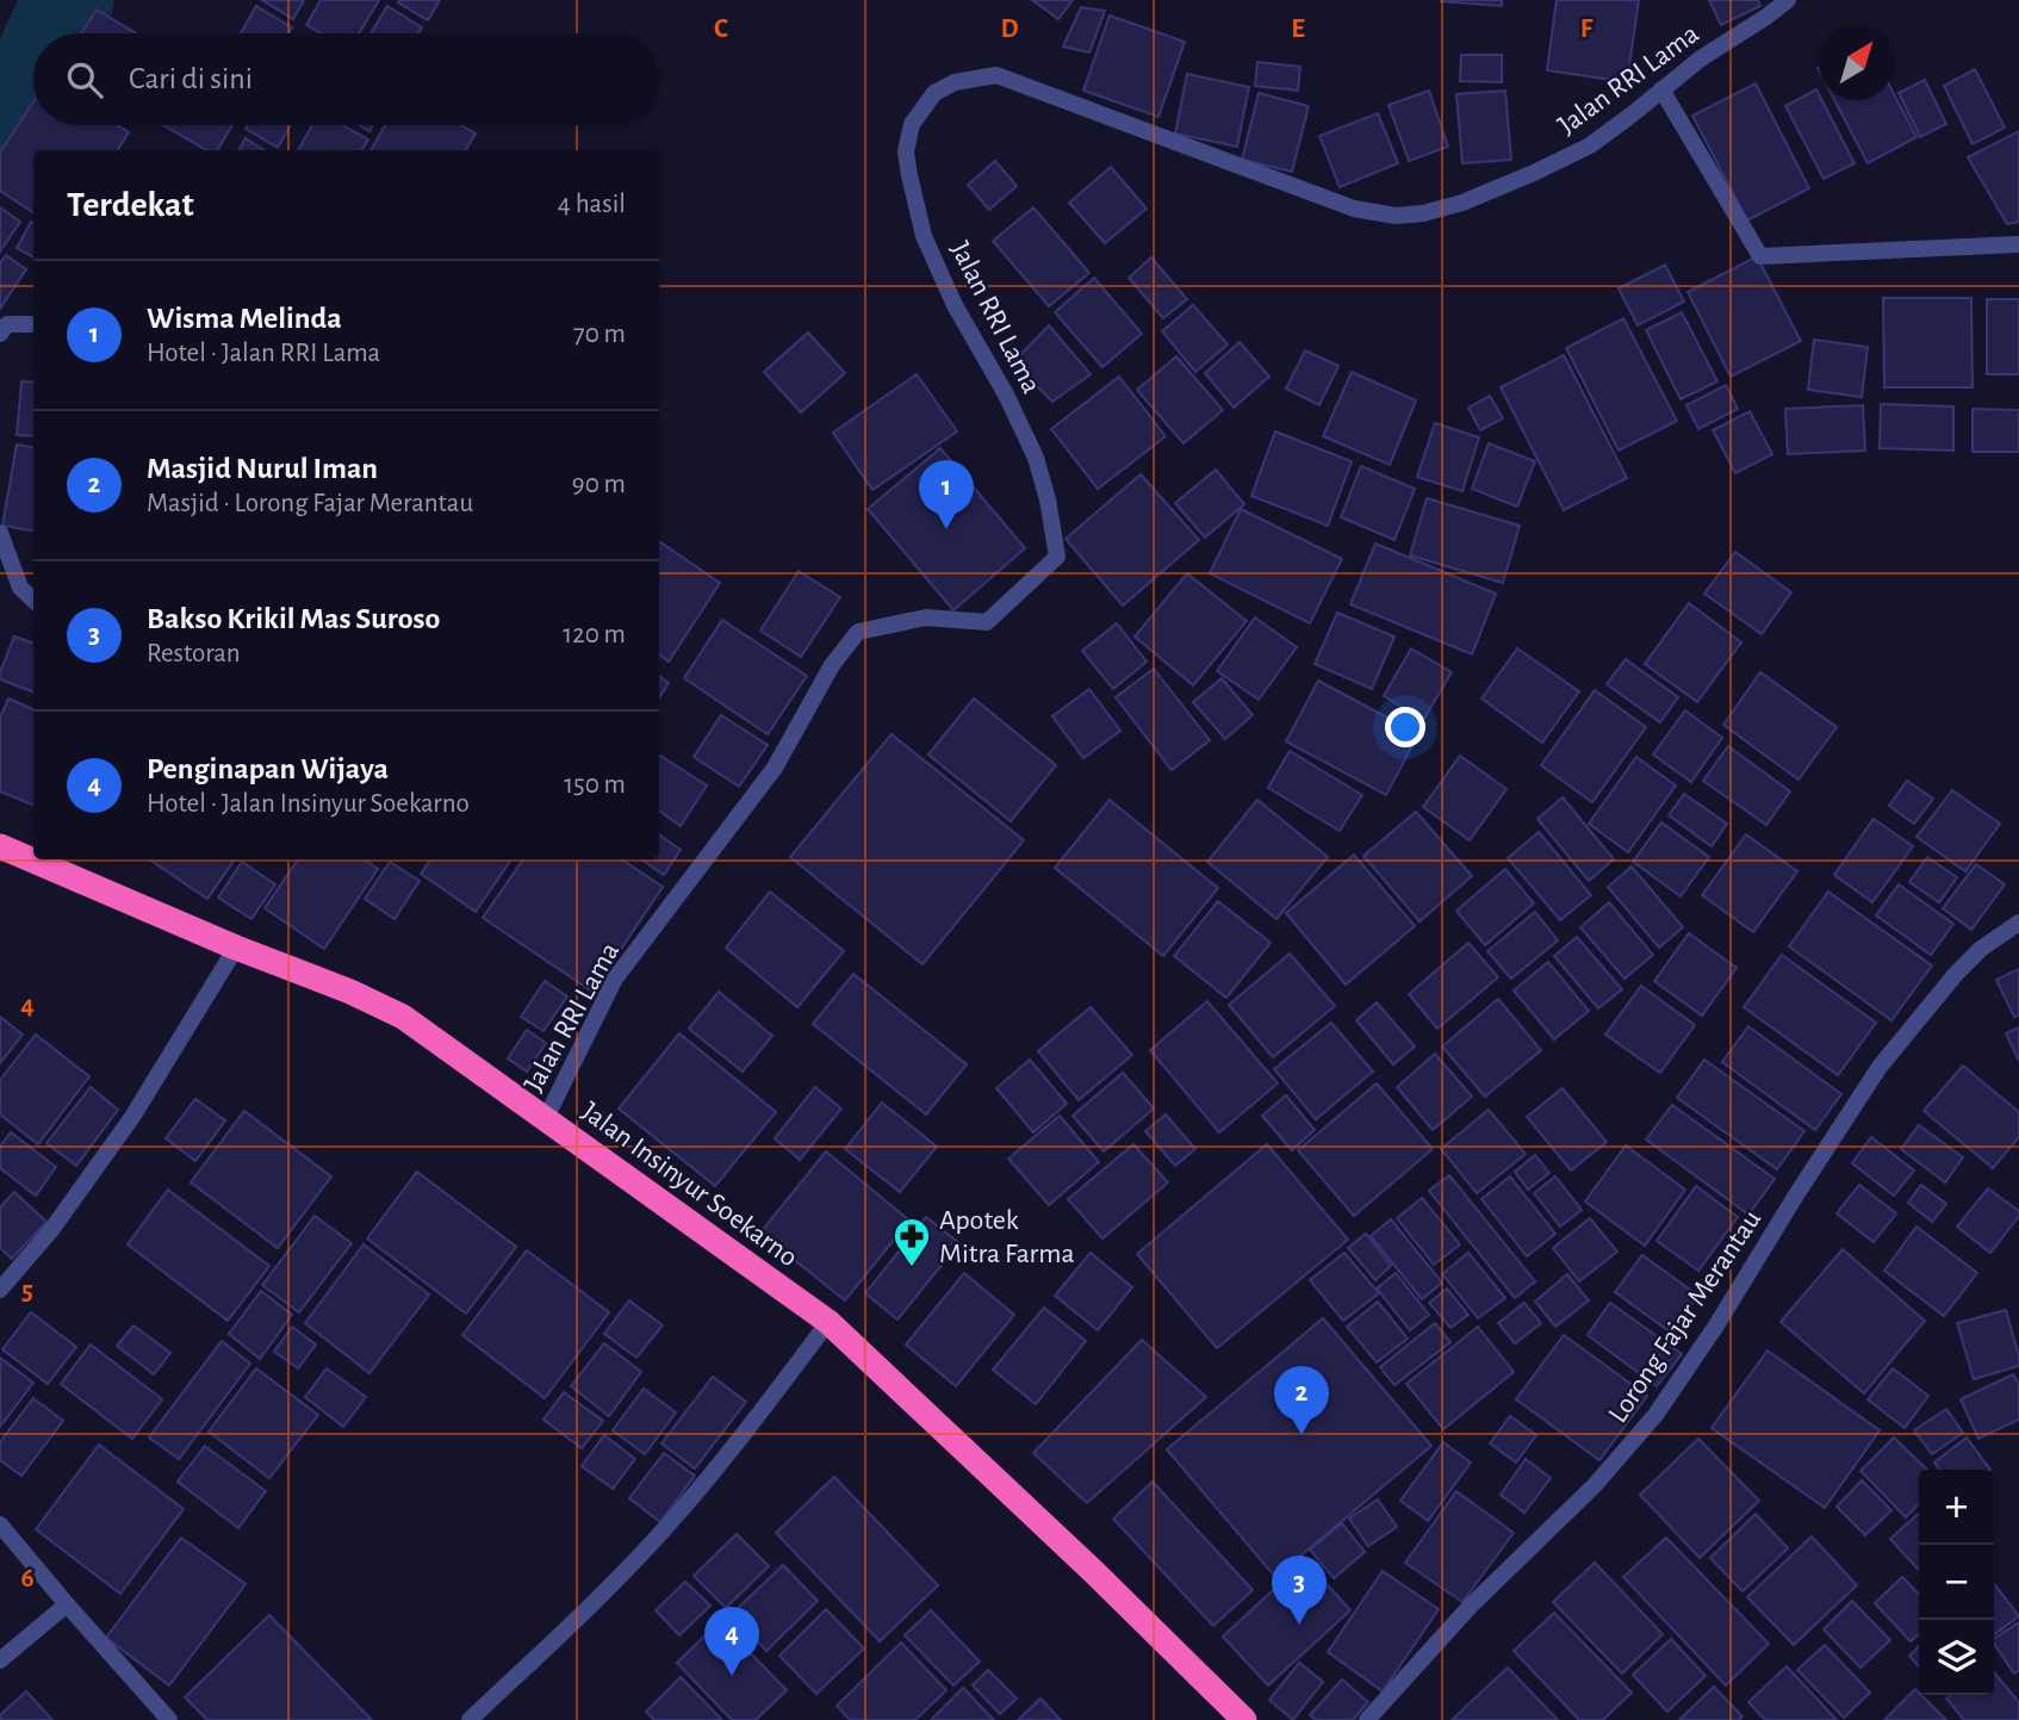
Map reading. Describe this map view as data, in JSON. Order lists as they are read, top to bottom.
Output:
{
  "streets": {
    "highway": ["Jalan Insinyur Soekarno"],
    "street": ["Jalan RRI Lama", "Lorong Fajar Merantau"]
  },
  "crossings": [
    ["Jalan RRI Lama", "Jalan Insinyur Soekarno"]
  ],
  "places": {
    "pharmacy": ["Apotek Mitra Farma"]
  },
  "north": "top right",
  "page": {
    "search": "Cari di sini",
    "heading": ["Terdekat", "4 hasil"],
    "list": [
      {
        "mark": "1",
        "name": "Wisma Melinda",
        "note": "Hotel · Jalan RRI Lama",
        "value": "70 m"
      },
      {
        "mark": "2",
        "name": "Masjid Nurul Iman",
        "note": "Masjid · Lorong Fajar Merantau",
        "value": "90 m"
      },
      {
        "mark": "3",
        "name": "Bakso Krikil Mas Suroso",
        "note": "Restoran",
        "value": "120 m"
      },
      {
        "mark": "4",
        "name": "Penginapan Wijaya",
        "note": "Hotel · Jalan Insinyur Soekarno",
        "value": "150 m"
      }
    ],
    "pins": [
      "1",
      "2",
      "3",
      "4"
    ],
    "map_buttons": ["+", "−"]
  },
  "grid": {
    "columns": [
      "C",
      "D",
      "E",
      "F"
    ],
    "rows": ["4", "5", "6"]
  }
}
